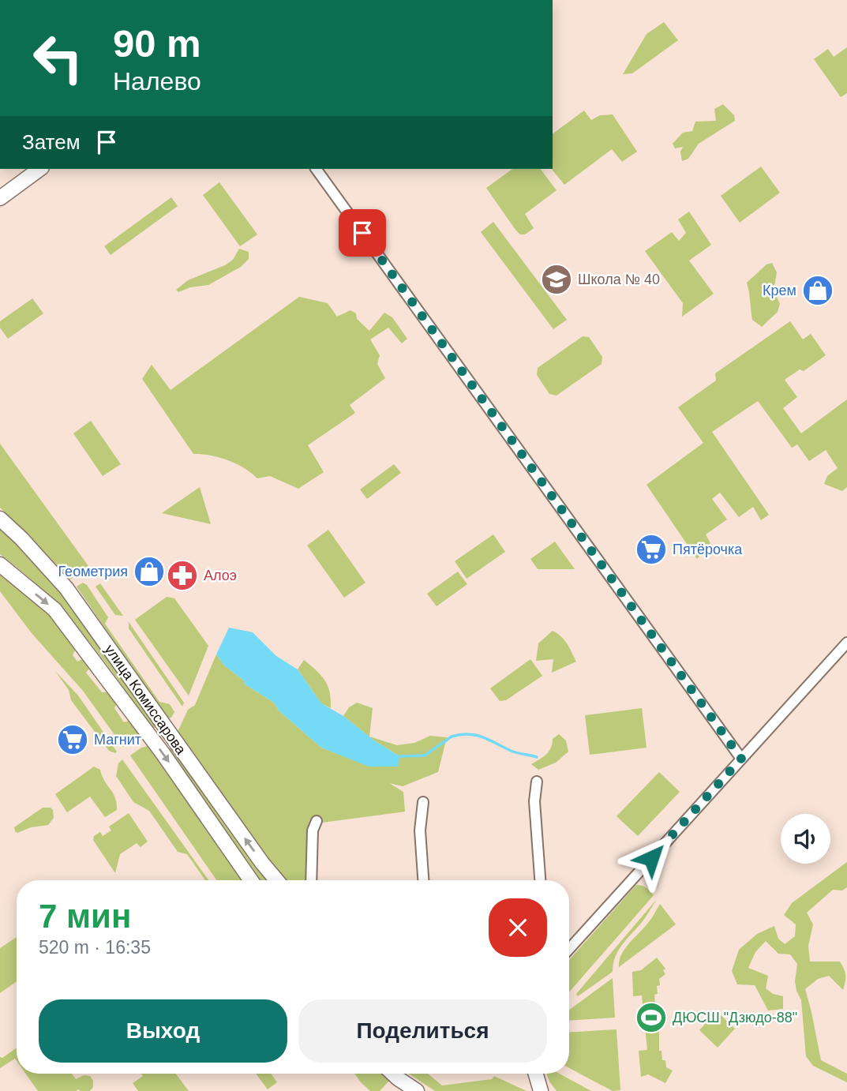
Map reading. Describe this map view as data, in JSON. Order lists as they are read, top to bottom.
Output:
{
  "streets": {
    "main road": ["улица Комиссарова"]
  },
  "places": {
    "school or university": ["Школа № 40"],
    "shop": ["Крем", "Геометрия"],
    "supermarket": ["Пятёрочка", "Магнит"],
    "pharmacy": ["Алоэ"],
    "sports": ["ДЮСШ \"Дзюдо-88\""]
  },
  "page": {
    "turn": ["90 m", "Налево"],
    "then": "Затем",
    "heading": ["7 мин", "520 m · 16:35"],
    "buttons": ["Выход", "Поделиться"]
  }
}
